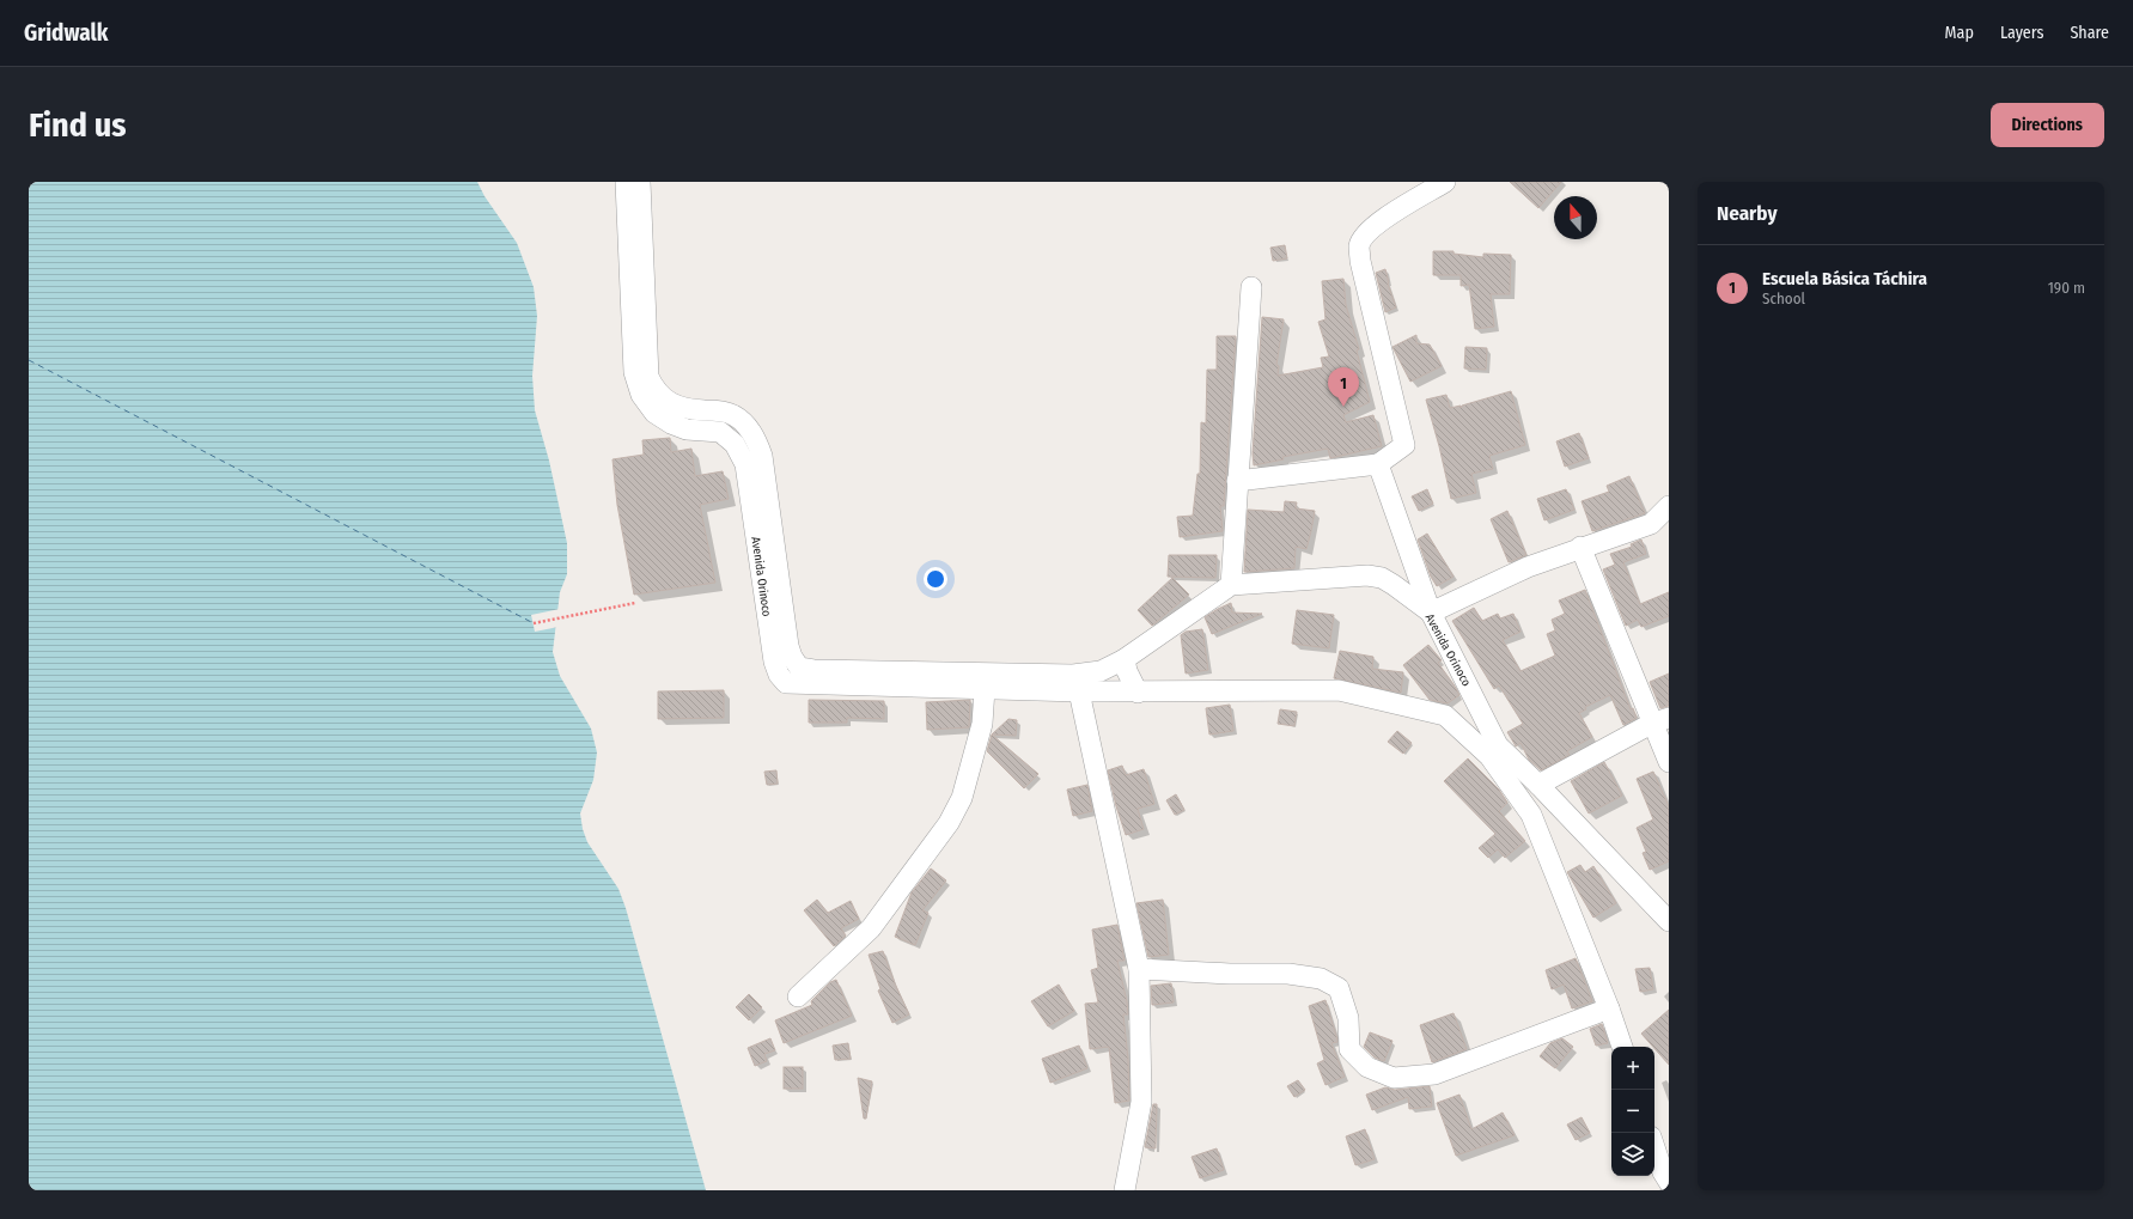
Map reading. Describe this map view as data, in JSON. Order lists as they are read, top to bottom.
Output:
{
  "streets": {
    "street": ["Avenida Orinoco"]
  },
  "north": "top",
  "page": {
    "header": "Gridwalk",
    "nav": ["Map", "Layers", "Share"],
    "buttons": "Directions",
    "title": "Find us",
    "heading": "Nearby",
    "list": [
      {
        "mark": "1",
        "name": "Escuela Básica Táchira",
        "note": "School",
        "value": "190 m"
      }
    ],
    "pins": "1",
    "map_buttons": ["+", "−"]
  }
}
